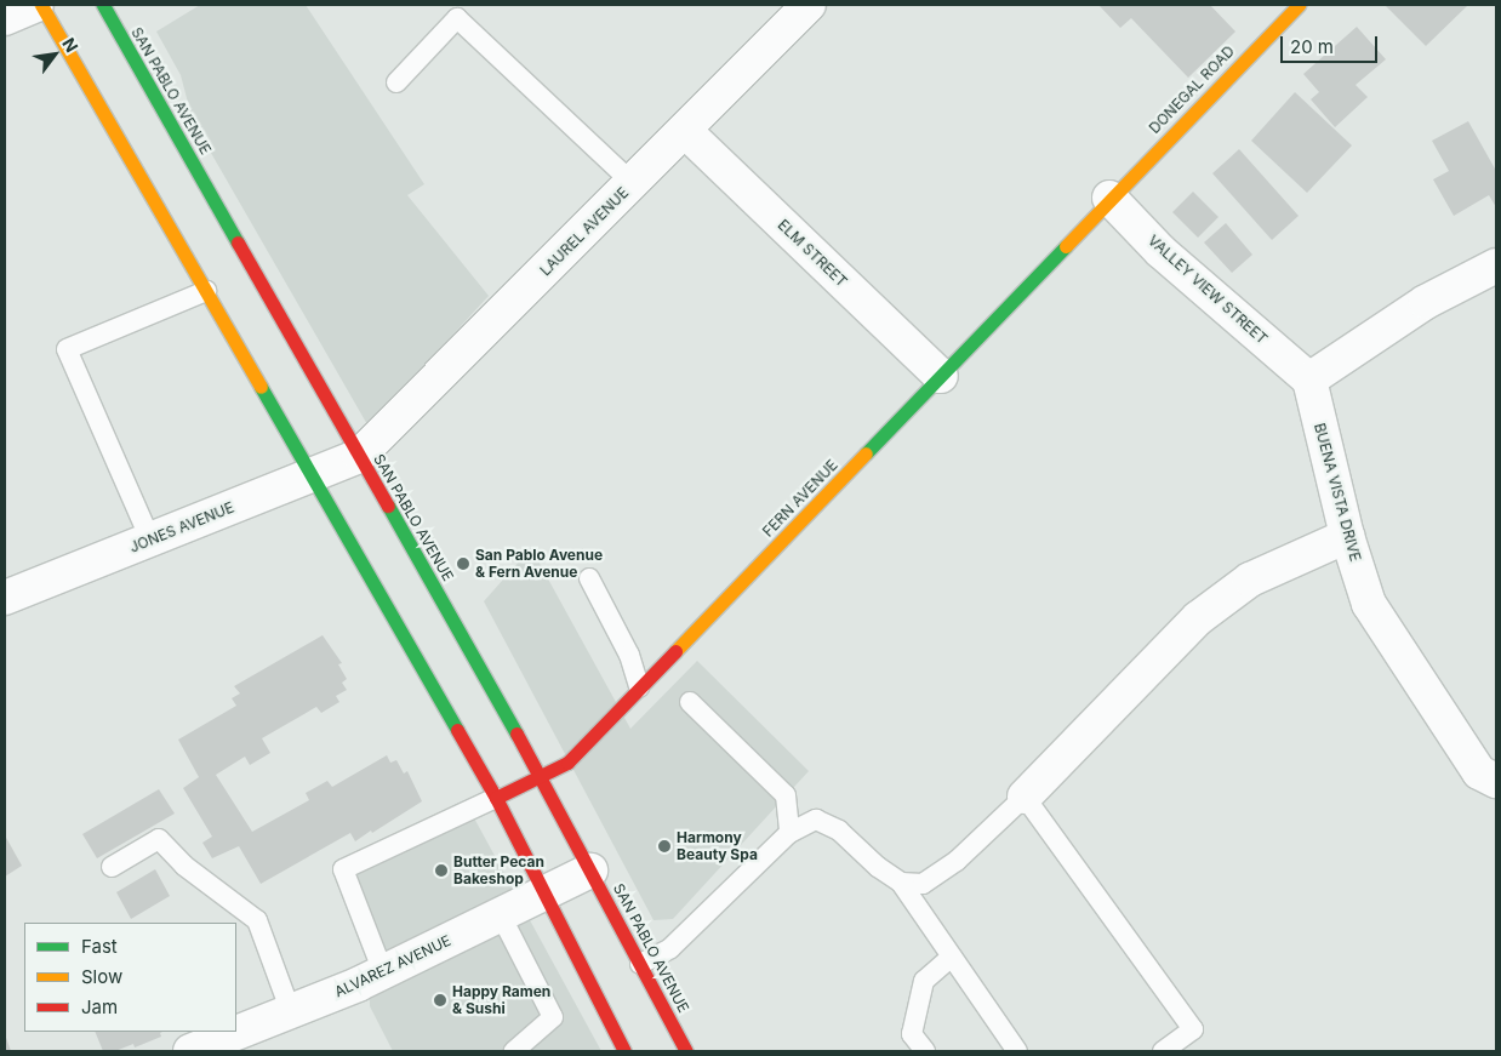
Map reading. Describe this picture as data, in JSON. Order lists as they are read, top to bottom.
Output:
{
  "streets": {
    "main road": ["DONEGAL ROAD", "SAN PABLO AVENUE", "FERN AVENUE"],
    "street": [
      "LAUREL AVENUE",
      "ELM STREET",
      "VALLEY VIEW STREET",
      "BUENA VISTA DRIVE",
      "JONES AVENUE",
      "ALVAREZ AVENUE"
    ]
  },
  "crossings": [
    ["DONEGAL ROAD", "VALLEY VIEW STREET"],
    ["DONEGAL ROAD", "FERN AVENUE"],
    ["SAN PABLO AVENUE", "LAUREL AVENUE"],
    ["SAN PABLO AVENUE", "FERN AVENUE"],
    ["SAN PABLO AVENUE", "JONES AVENUE"],
    ["SAN PABLO AVENUE", "ALVAREZ AVENUE"],
    ["LAUREL AVENUE", "ELM STREET"],
    ["LAUREL AVENUE", "JONES AVENUE"],
    ["ELM STREET", "FERN AVENUE"],
    ["VALLEY VIEW STREET", "BUENA VISTA DRIVE"],
    ["VALLEY VIEW STREET", "FERN AVENUE"]
  ],
  "places": [
    "San Pablo Avenue & Fern Avenue",
    "Harmony Beauty Spa",
    "Butter Pecan Bakeshop",
    "Happy Ramen & Sushi"
  ],
  "legend": ["Fast", "Slow", "Jam"],
  "scale_bar": "20 m",
  "north": "top right"
}
